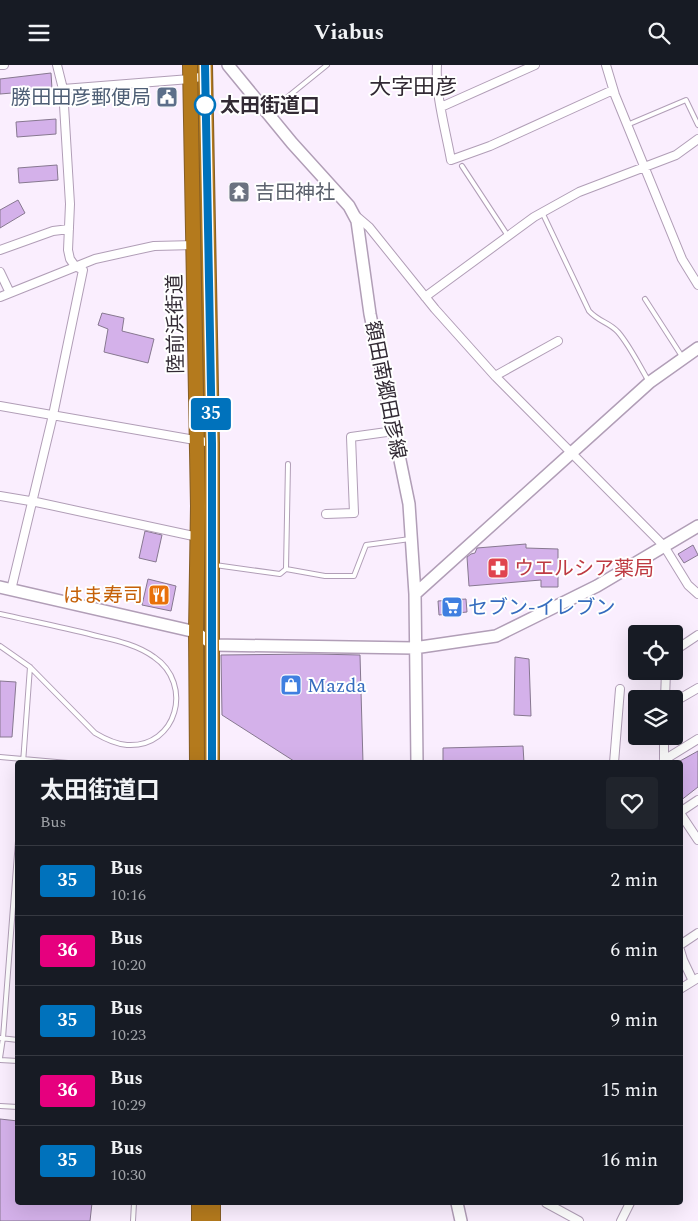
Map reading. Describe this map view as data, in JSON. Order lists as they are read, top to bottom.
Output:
{
  "streets": {
    "highway": ["陸前浜街道"],
    "street": ["額田南郷田彦線"]
  },
  "districts": ["大字田彦"],
  "places": {
    "public building": ["勝田田彦郵便局"],
    "other": ["太田街道口"],
    "temple": ["吉田神社"],
    "pharmacy": ["ウエルシア薬局"],
    "restaurant": ["はま寿司"],
    "supermarket": ["セブン-イレブン"],
    "shop": ["Mazda"]
  },
  "lines": ["bus line 35"],
  "page": {
    "header": "Viabus",
    "on_map": "35",
    "heading": ["太田街道口", "Bus"],
    "list": [
      {
        "mark": "35",
        "name": "Bus",
        "note": "10:16",
        "value": "2 min"
      },
      {
        "mark": "36",
        "name": "Bus",
        "note": "10:20",
        "value": "6 min"
      },
      {
        "mark": "35",
        "name": "Bus",
        "note": "10:23",
        "value": "9 min"
      },
      {
        "mark": "36",
        "name": "Bus",
        "note": "10:29",
        "value": "15 min"
      },
      {
        "mark": "35",
        "name": "Bus",
        "note": "10:30",
        "value": "16 min"
      }
    ]
  }
}
